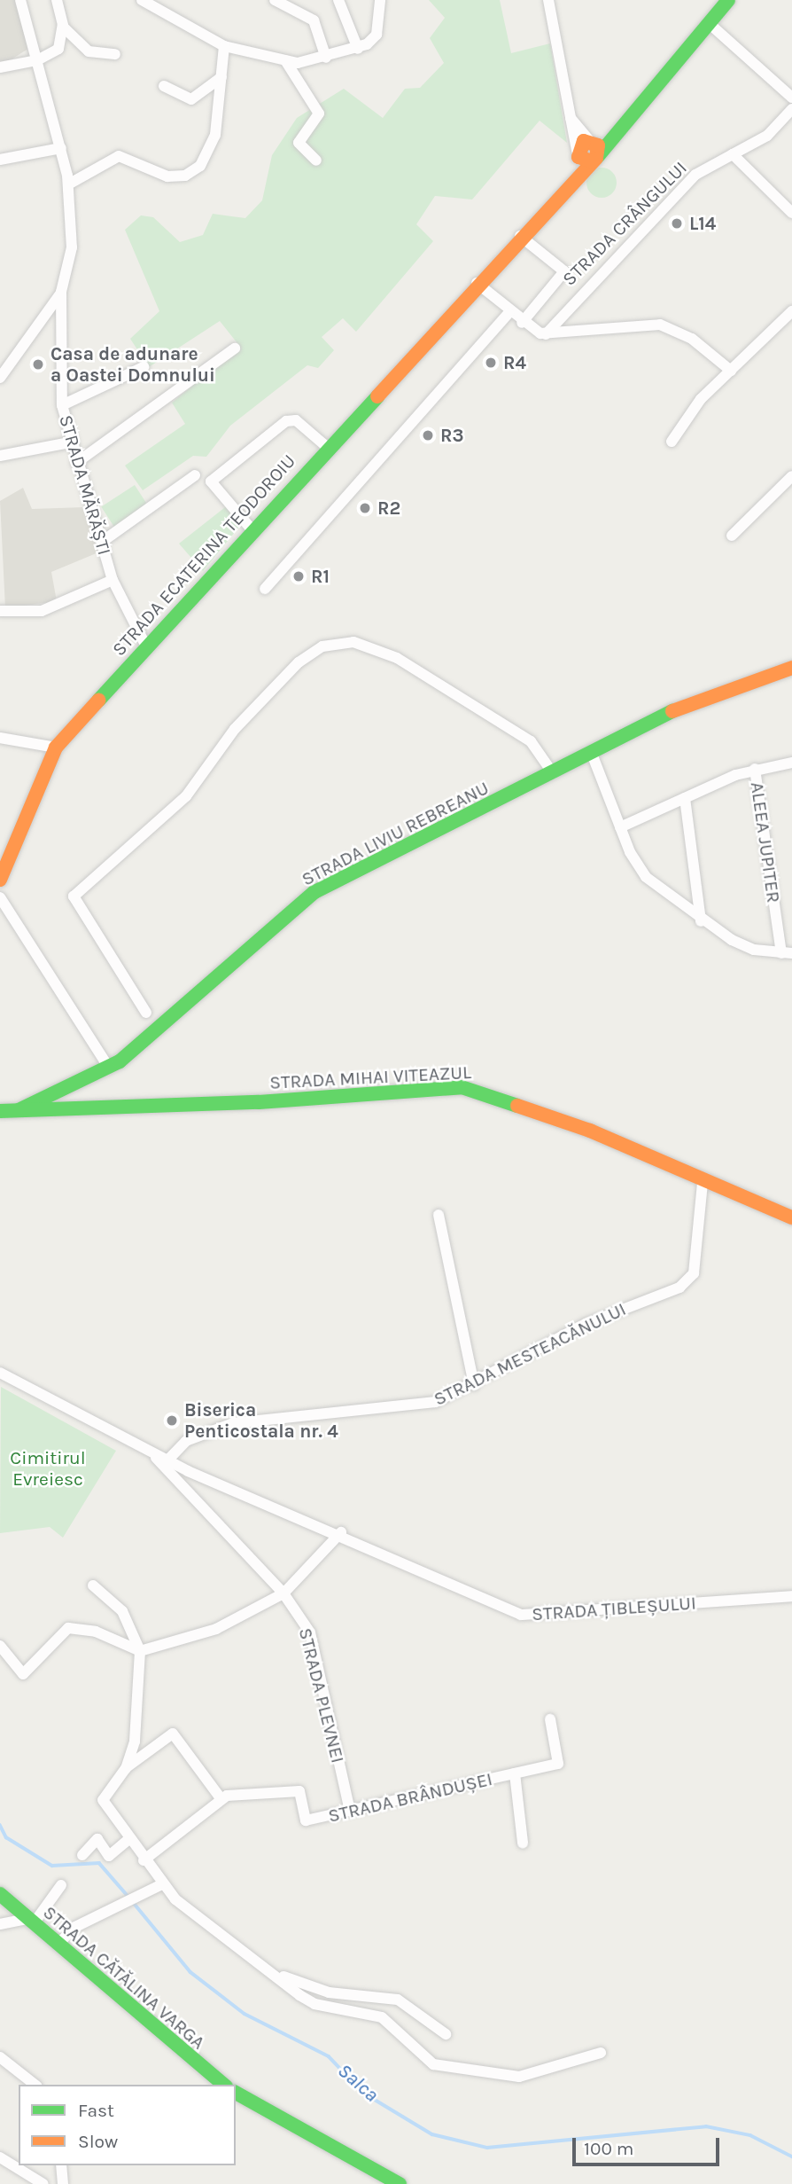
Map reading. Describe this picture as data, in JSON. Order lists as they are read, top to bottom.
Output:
{
  "streets": {
    "main road": [
      "STRADA ECATERINA TEODOROIU",
      "STRADA LIVIU REBREANU",
      "STRADA MIHAI VITEAZUL",
      "STRADA CĂTĂLINA VARGA"
    ],
    "street": [
      "STRADA CRÂNGULUI",
      "STRADA MĂRĂȘTI",
      "ALEEA JUPITER",
      "STRADA MESTEACĂNULUI",
      "STRADA ȚIBLEȘULUI",
      "STRADA PLEVNEI",
      "STRADA BRÂNDUȘEI"
    ]
  },
  "crossings": [
    ["STRADA MĂRĂȘTI", "STRADA ECATERINA TEODOROIU"],
    ["STRADA LIVIU REBREANU", "STRADA MIHAI VITEAZUL"],
    ["STRADA MIHAI VITEAZUL", "STRADA MESTEACĂNULUI"],
    ["STRADA MESTEACĂNULUI", "STRADA ȚIBLEȘULUI"],
    ["STRADA ȚIBLEȘULUI", "STRADA PLEVNEI"],
    ["STRADA PLEVNEI", "STRADA BRÂNDUȘEI"]
  ],
  "water": ["Salca"],
  "parks": ["Cimitirul Evreiesc"],
  "places": [
    "L14",
    "R4",
    "Casa de adunare a Oastei Domnului",
    "R3",
    "R2",
    "R1",
    "Biserica Penticostala nr. 4"
  ],
  "legend": ["Fast", "Slow"],
  "scale_bar": "100 m"
}
